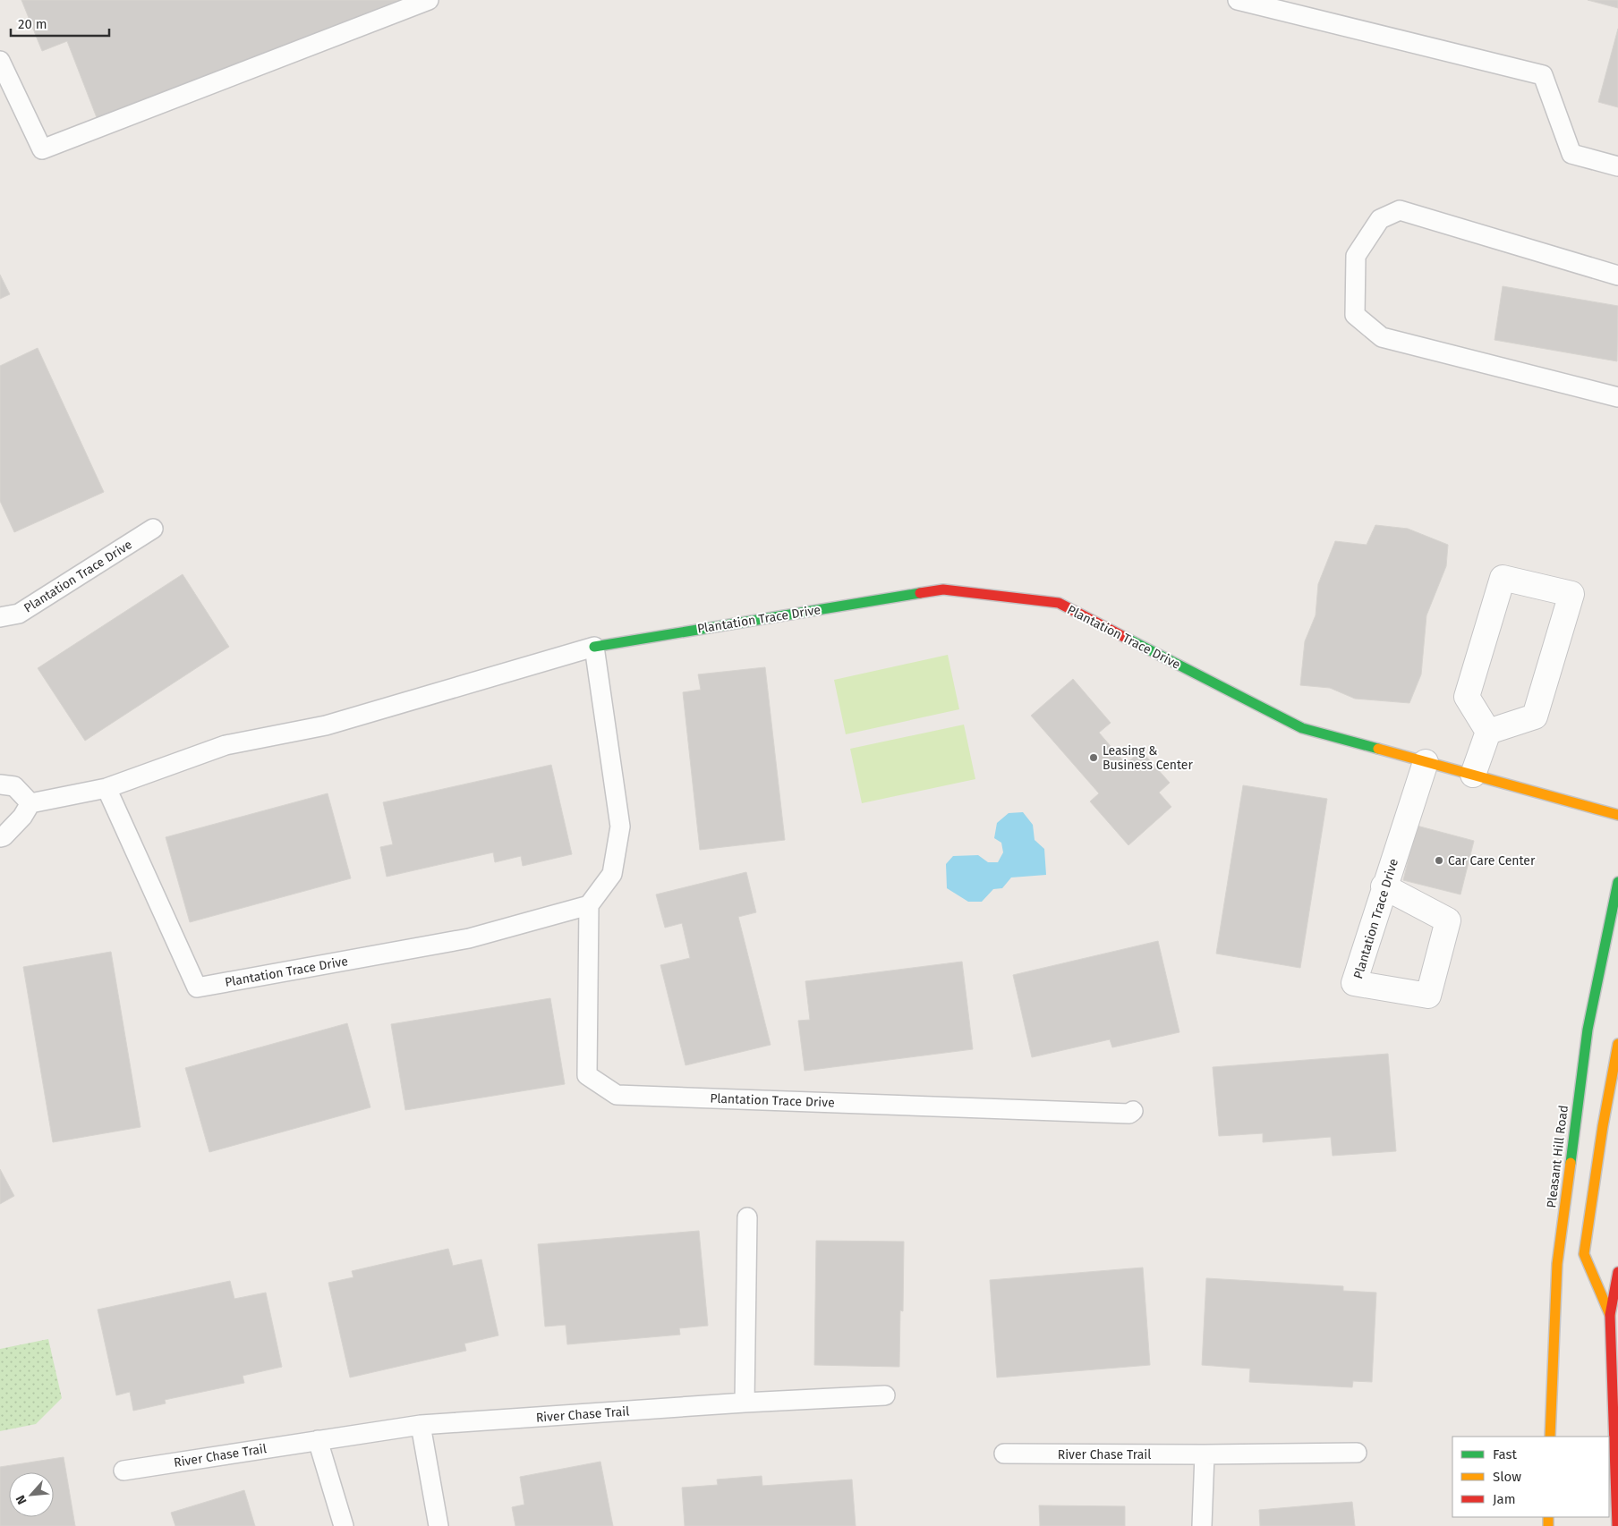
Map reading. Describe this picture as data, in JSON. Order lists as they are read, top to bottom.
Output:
{
  "streets": {
    "main road": ["Plantation Trace Drive", "Pleasant Hill Road"],
    "lane": ["River Chase Trail"]
  },
  "places": ["Leasing & Business Center", "Car Care Center"],
  "legend": ["Fast", "Slow", "Jam"],
  "scale_bar": "20 m",
  "north": "bottom left"
}
